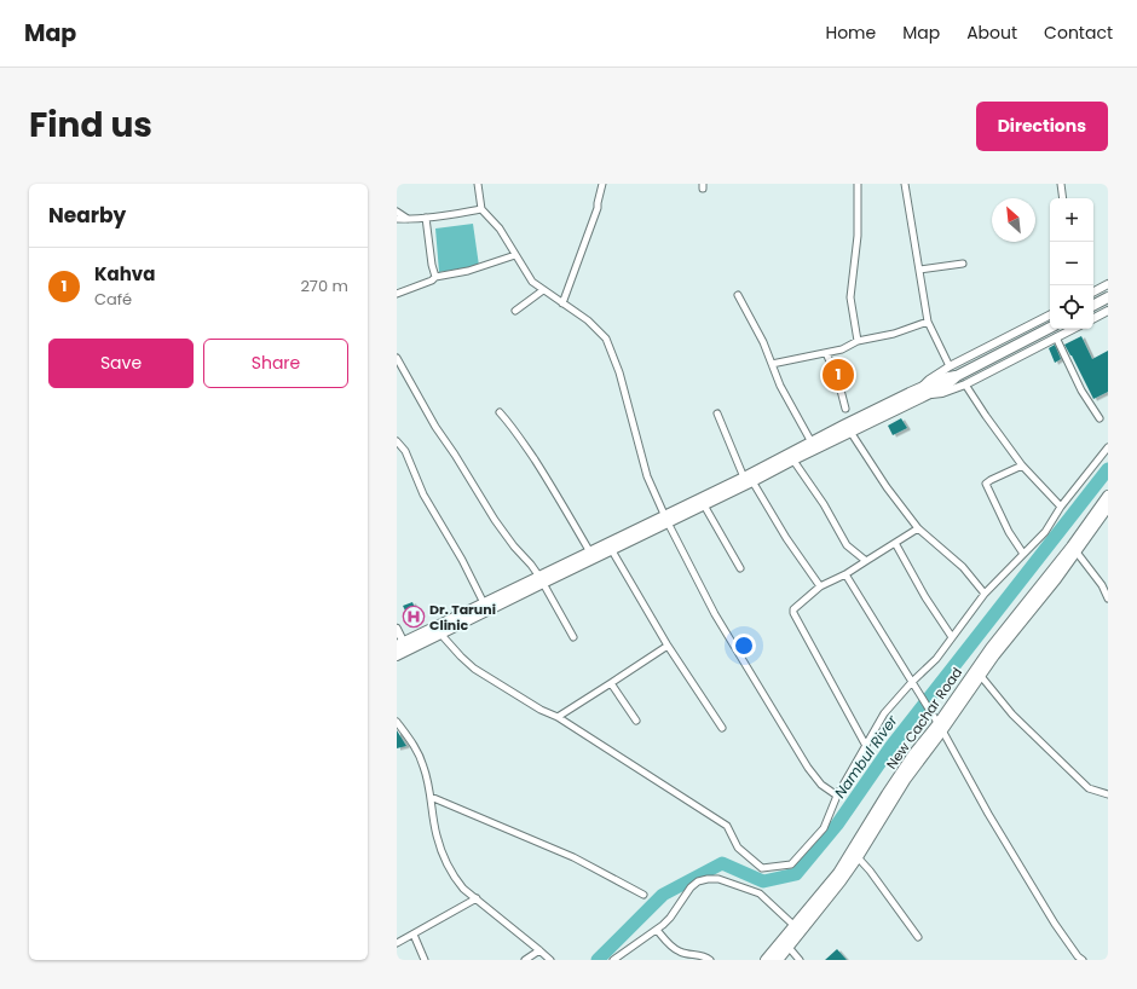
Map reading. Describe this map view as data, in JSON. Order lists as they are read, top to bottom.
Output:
{
  "streets": {
    "main road": ["New Cachar Road"]
  },
  "water": ["Nambul River"],
  "places": {
    "hospital": ["Dr. Taruni Clinic"]
  },
  "north": "top left",
  "page": {
    "header": "Map",
    "nav": [
      "Home",
      "Map",
      "About",
      "Contact"
    ],
    "title": "Find us",
    "buttons": [
      "Directions",
      ["Save", "Share"]
    ],
    "heading": "Nearby",
    "map_buttons": ["+", "−"],
    "list": [
      {
        "mark": "1",
        "name": "Kahva",
        "note": "Café",
        "value": "270 m"
      }
    ],
    "pins": "1"
  }
}
